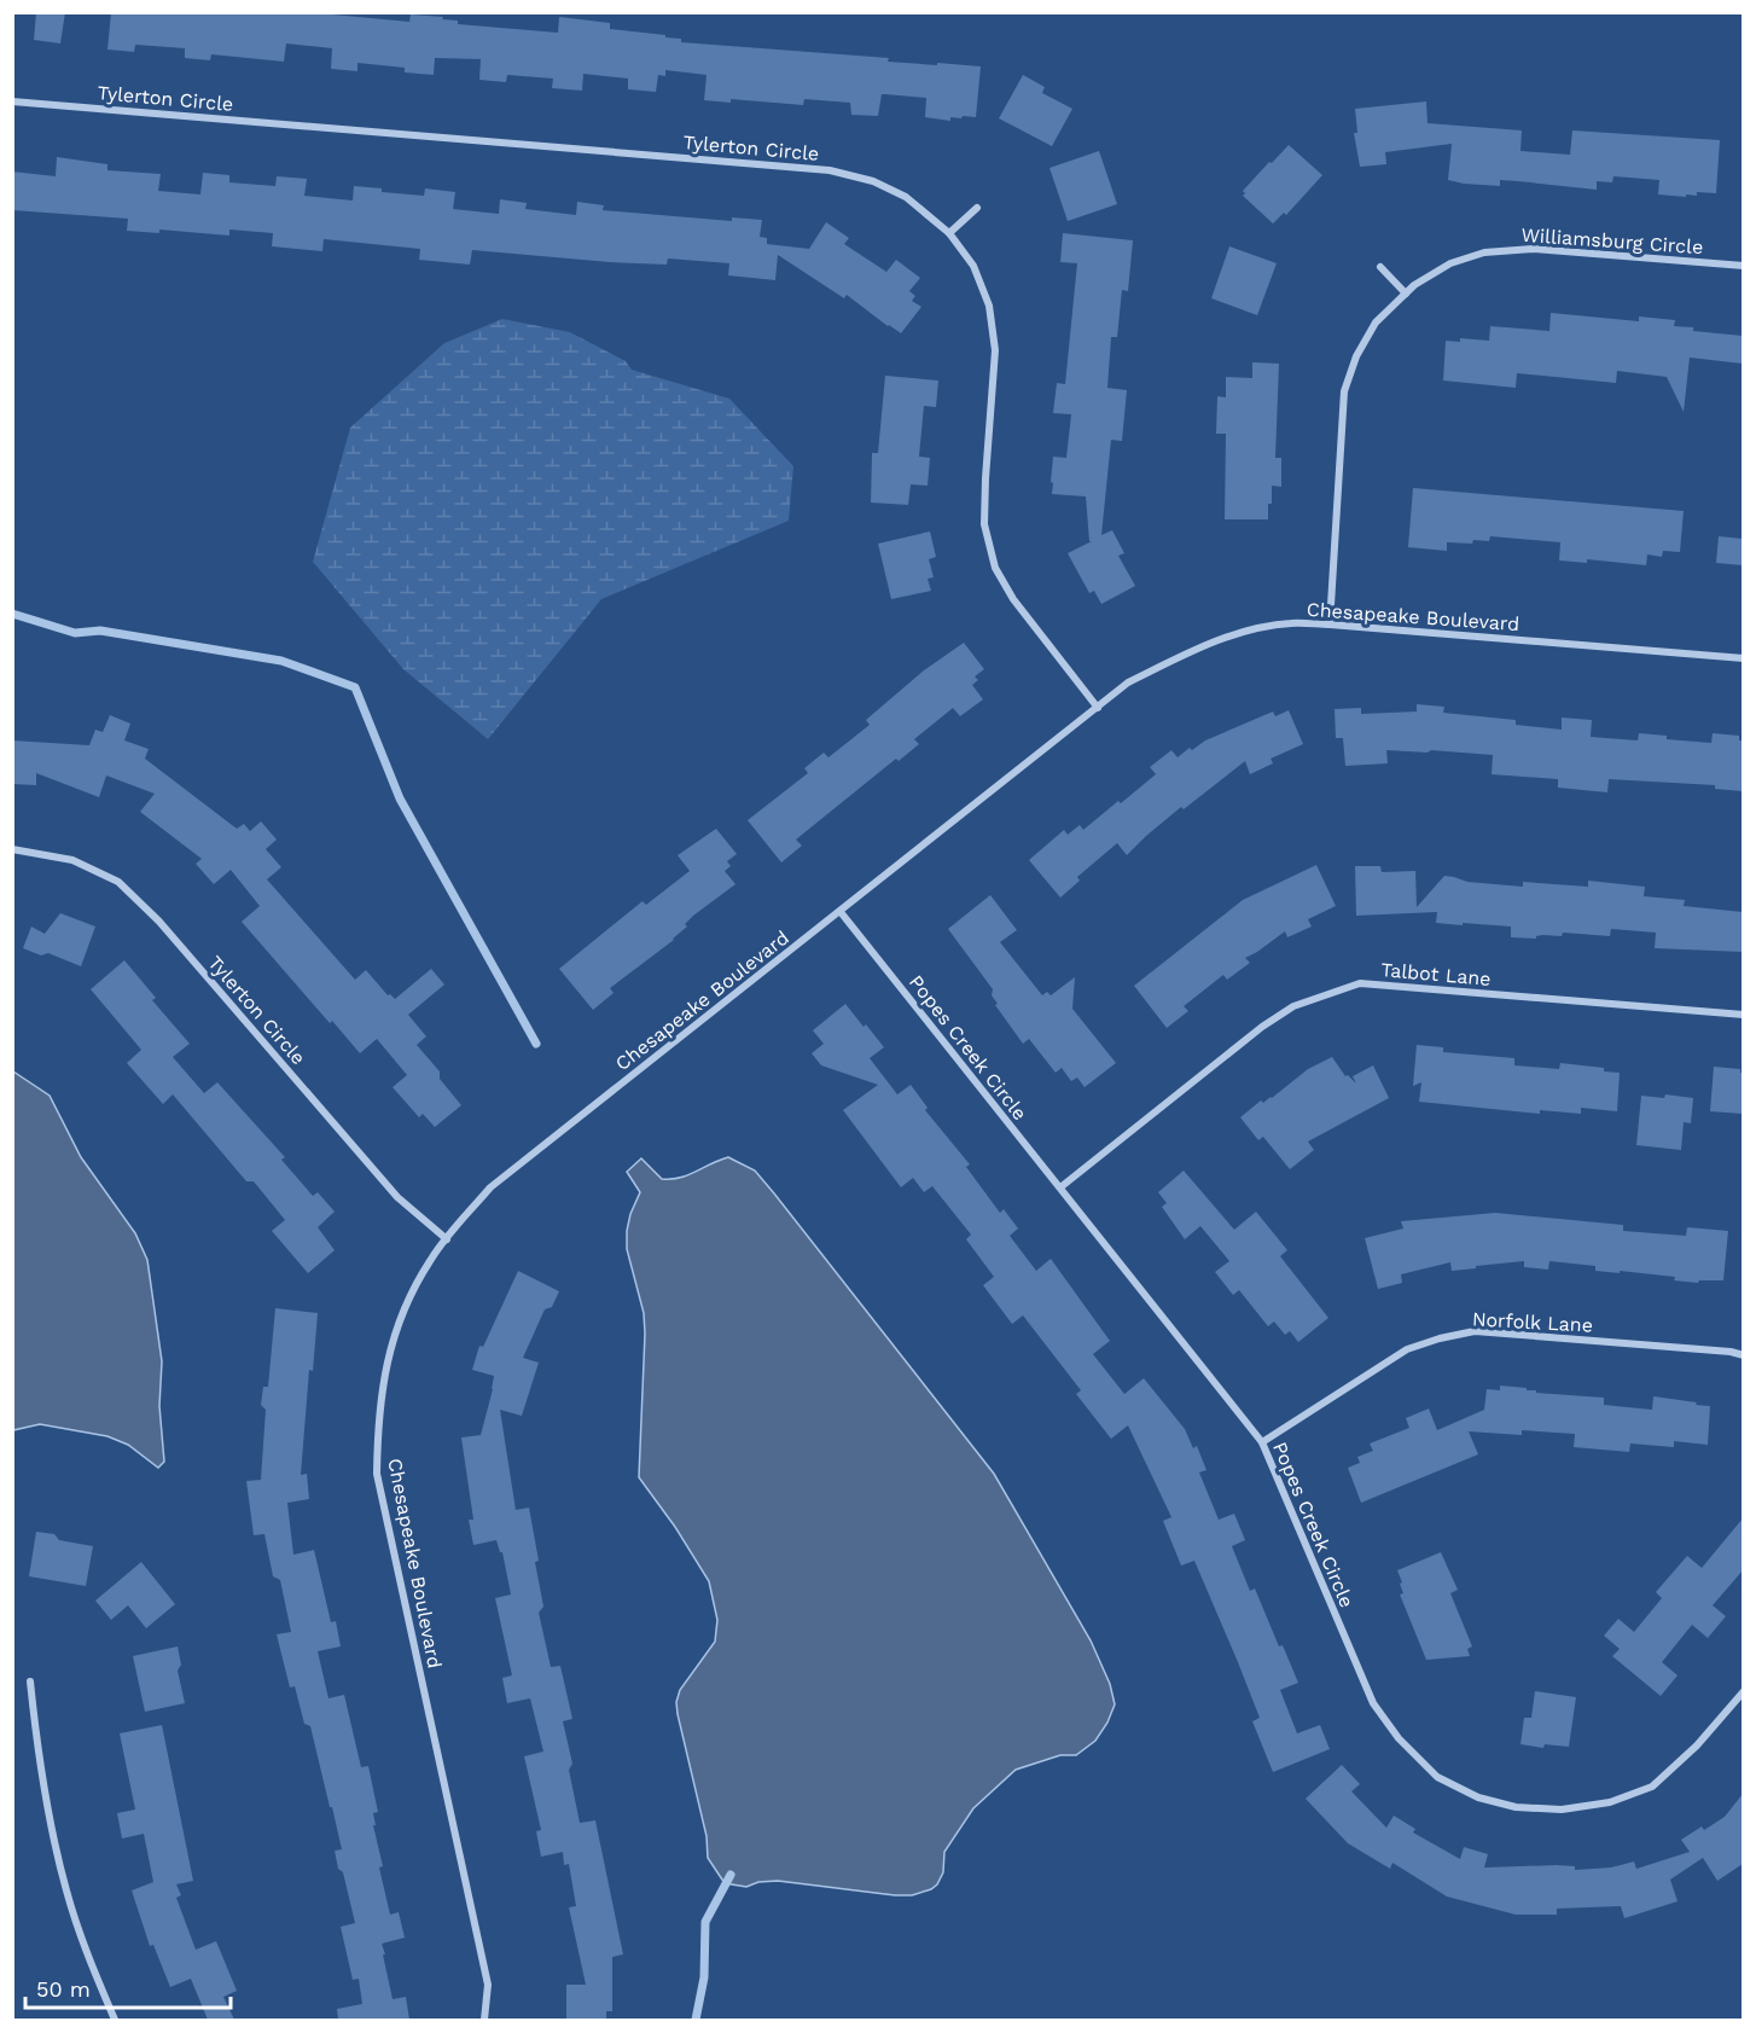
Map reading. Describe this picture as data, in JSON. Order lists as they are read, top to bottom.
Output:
{
  "streets": {
    "street": [
      "Tylerton Circle",
      "Williamsburg Circle",
      "Chesapeake Boulevard",
      "Talbot Lane",
      "Popes Creek Circle",
      "Norfolk Lane"
    ]
  },
  "crossings": [
    ["Tylerton Circle", "Chesapeake Boulevard"],
    ["Williamsburg Circle", "Chesapeake Boulevard"],
    ["Chesapeake Boulevard", "Popes Creek Circle"],
    ["Talbot Lane", "Popes Creek Circle"],
    ["Popes Creek Circle", "Norfolk Lane"]
  ],
  "scale_bar": "50 m"
}
